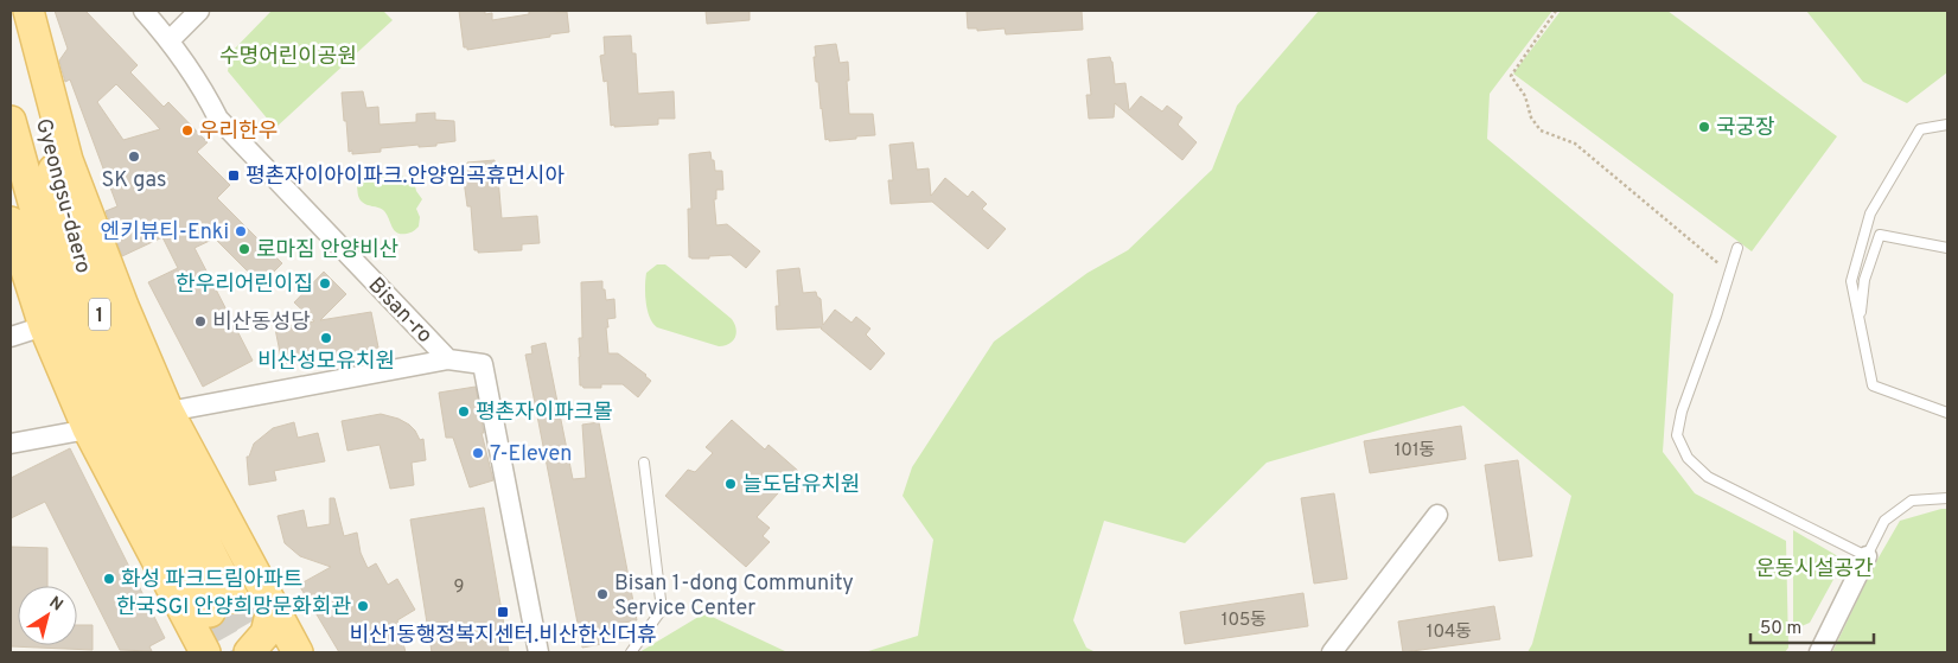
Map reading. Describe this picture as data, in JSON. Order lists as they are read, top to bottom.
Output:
{
  "streets": {
    "main road": ["Gyeongsu-daero", "1"],
    "street": ["Bisan-ro"]
  },
  "parks": ["수명어린이공원", "운동시설공간"],
  "places": {
    "other": [
      "국궁장",
      "우리한우",
      "SK gas",
      "엔키뷰티-Enki",
      "로마짐 안양비산",
      "한우리어린이집",
      "비산동성당",
      "비산성모유치원",
      "평촌자이파크몰",
      "7-Eleven",
      "늘도담유치원",
      "화성 파크드림아파트",
      "Bisan 1-dong Community Service Center",
      "한국SGI 안양희망문화회관"
    ],
    "transit": ["평촌자이아이파크.안양임곡휴먼시아", "비산1동행정복지센터.비산한신더휴"]
  },
  "house_numbers": [
    "101동",
    "9",
    "105동",
    "104동"
  ],
  "scale_bar": "50 m",
  "north": "top right"
}
